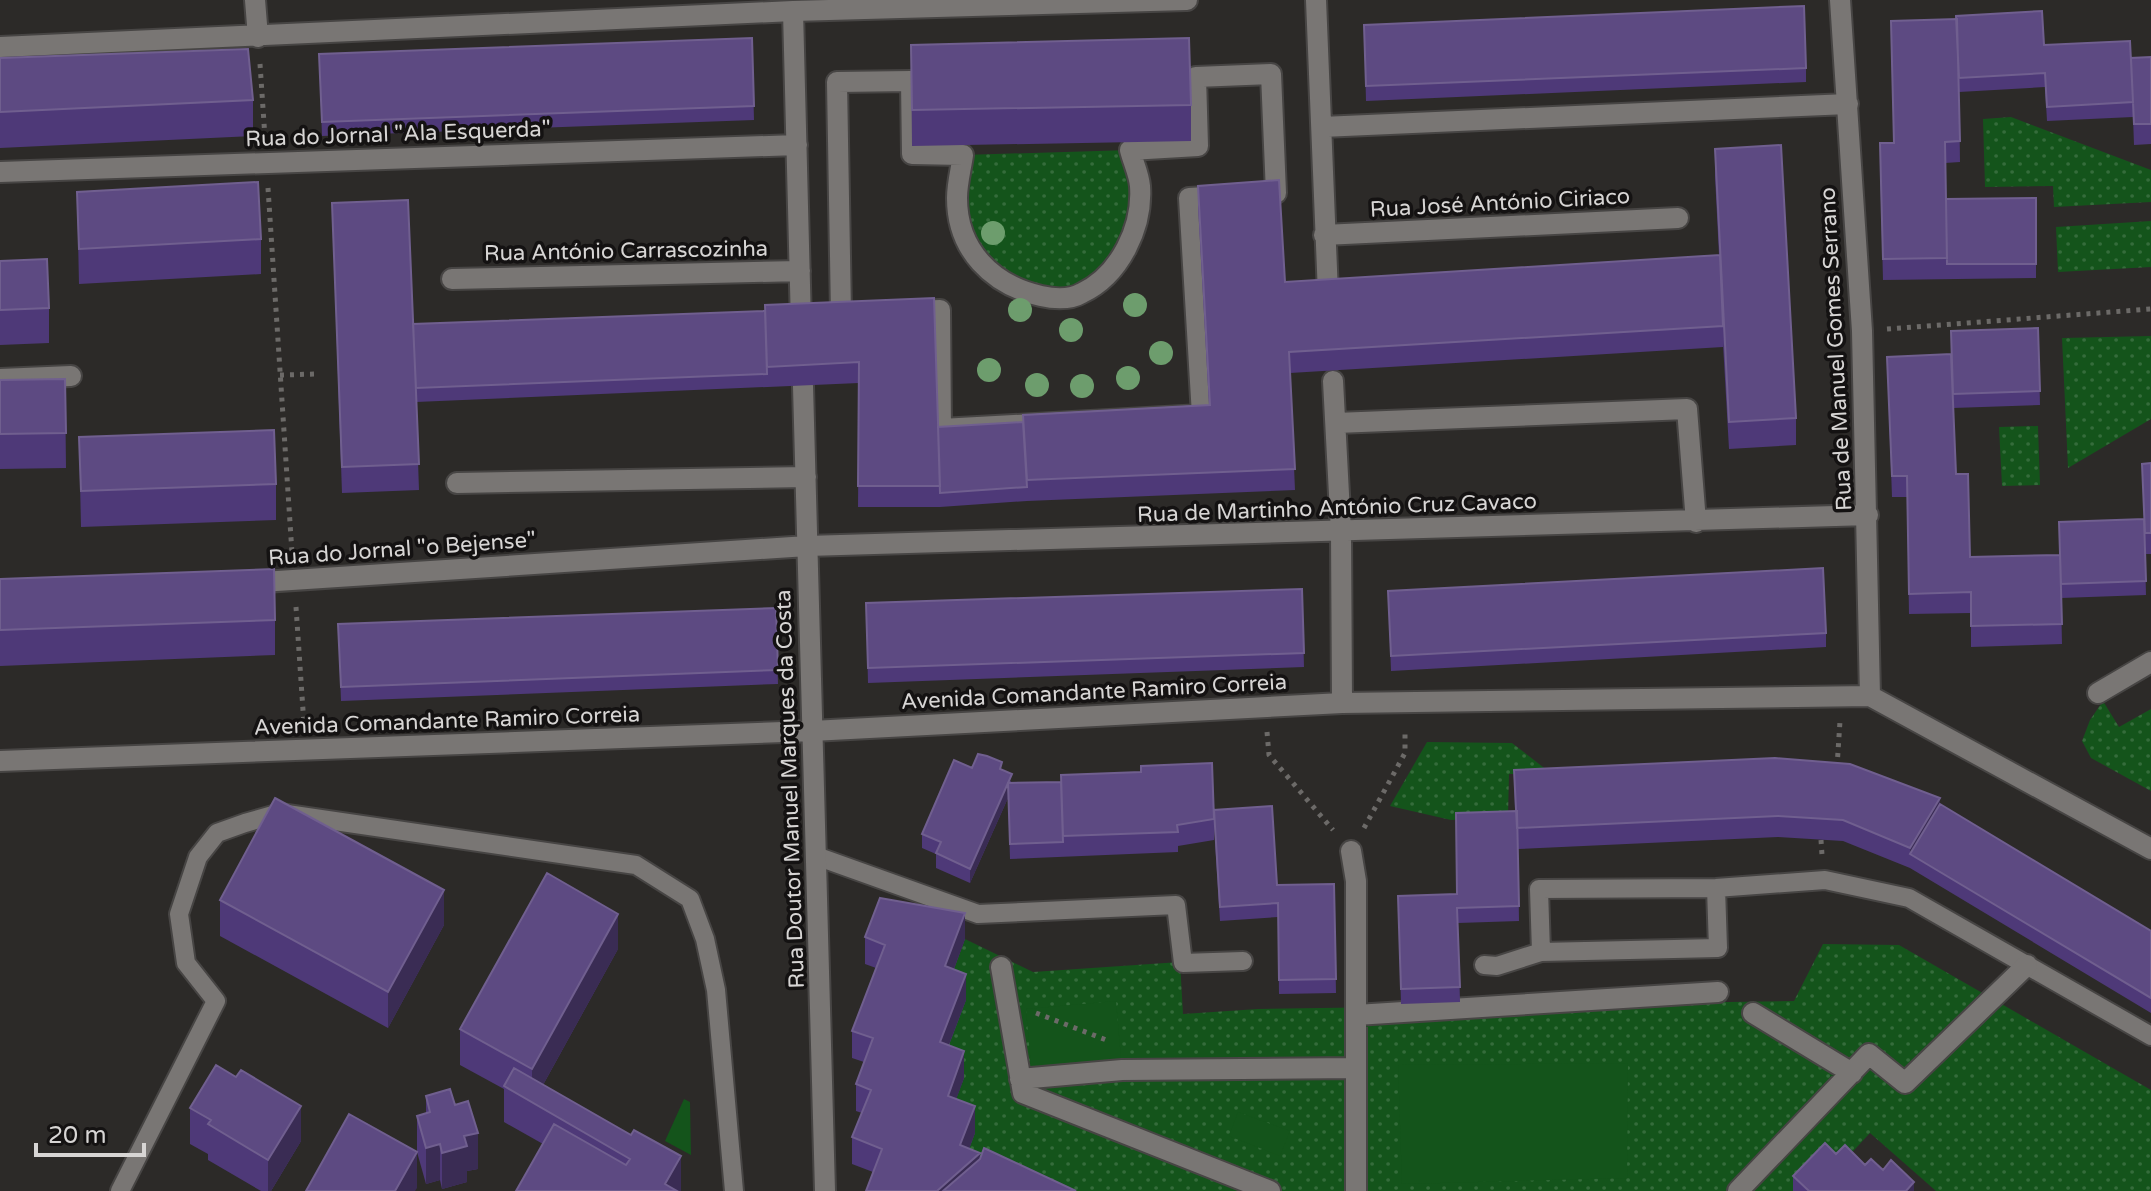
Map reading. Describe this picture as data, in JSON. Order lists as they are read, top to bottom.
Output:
{
  "streets": {
    "street": [
      "Rua do Jornal \"Ala Esquerda\"",
      "Rua José António Ciriaco",
      "Rua António Carrascozinha",
      "Rua de Manuel Gomes Serrano",
      "Rua de Martinho António Cruz Cavaco",
      "Rua do Jornal \"o Bejense\"",
      "Avenida Comandante Ramiro Correia",
      "Rua Doutor Manuel Marques da Costa"
    ]
  },
  "crossings": [
    ["Rua de Manuel Gomes Serrano", "Rua de Martinho António Cruz Cavaco"],
    ["Rua de Manuel Gomes Serrano", "Avenida Comandante Ramiro Correia"],
    ["Rua de Martinho António Cruz Cavaco", "Rua do Jornal \"o Bejense\""],
    ["Rua de Martinho António Cruz Cavaco", "Rua Doutor Manuel Marques da Costa"],
    ["Rua do Jornal \"o Bejense\"", "Rua Doutor Manuel Marques da Costa"],
    ["Avenida Comandante Ramiro Correia", "Rua Doutor Manuel Marques da Costa"]
  ],
  "scale_bar": "20 m"
}
